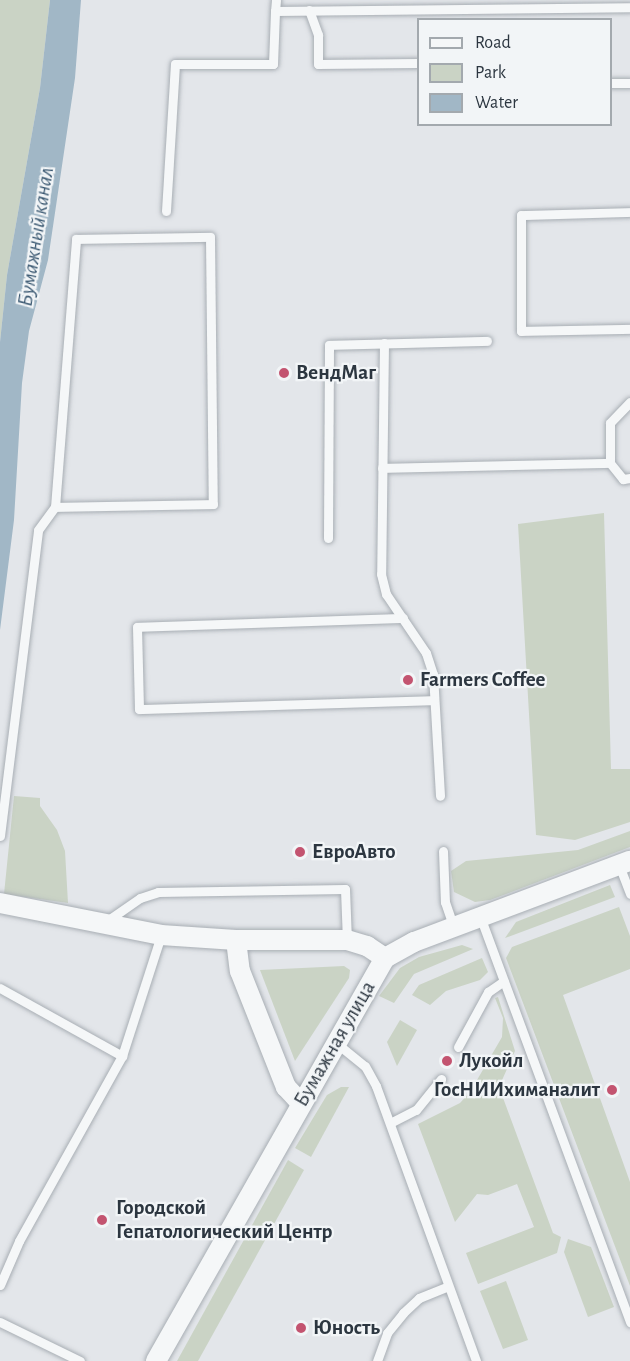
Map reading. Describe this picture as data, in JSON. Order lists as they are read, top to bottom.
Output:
{
  "streets": {
    "street": ["Бумажная улица"]
  },
  "water": ["Бумажный канал"],
  "places": [
    "ВендМаг",
    "Farmers Coffee",
    "ЕвроАвто",
    "Лукойл",
    "ГосНИИхиманалит",
    "Городской Гепатологический Центр",
    "Юность"
  ],
  "legend": ["Road", "Park", "Water"]
}
